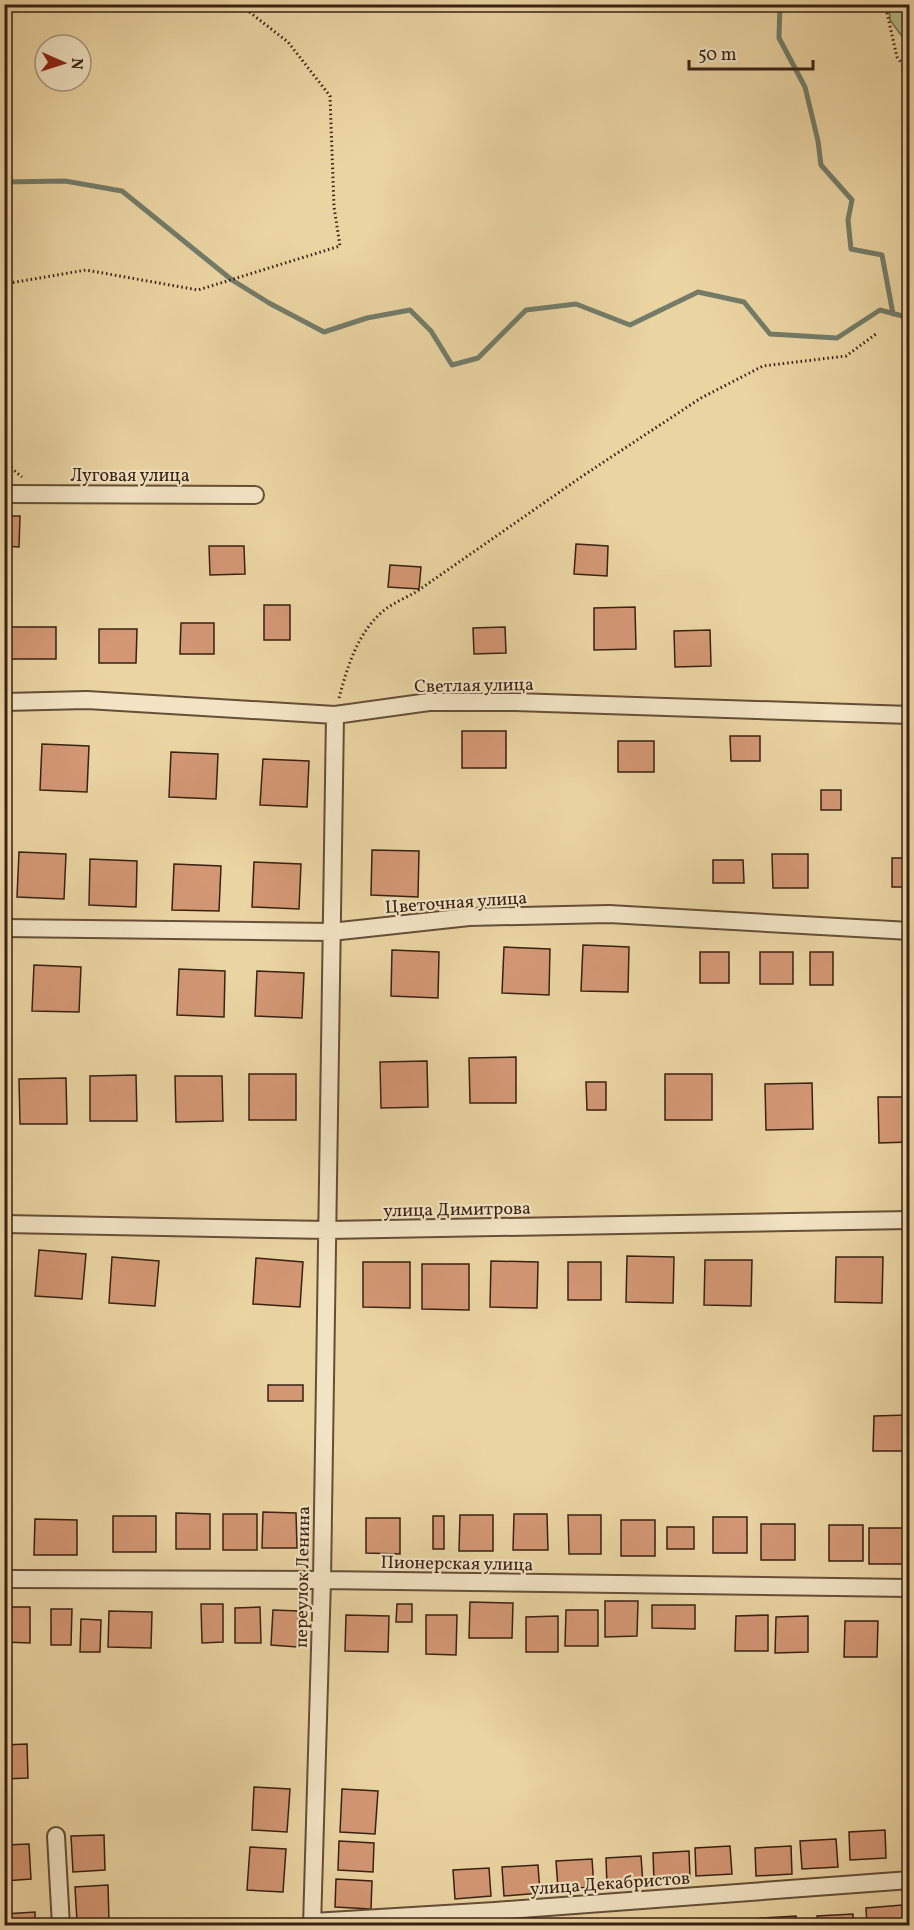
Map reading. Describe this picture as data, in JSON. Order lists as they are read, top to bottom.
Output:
{
  "streets": {
    "street": [
      "Луговая улица",
      "Светлая улица",
      "Цветочная улица",
      "улица Димитрова",
      "Пионерская улица",
      "переулок Ленина",
      "улица Декабристов"
    ]
  },
  "crossings": [
    ["Светлая улица", "переулок Ленина"],
    ["Цветочная улица", "переулок Ленина"],
    ["улица Димитрова", "переулок Ленина"],
    ["Пионерская улица", "переулок Ленина"],
    ["переулок Ленина", "улица Декабристов"]
  ],
  "scale_bar": "50 m",
  "north": "right"
}
